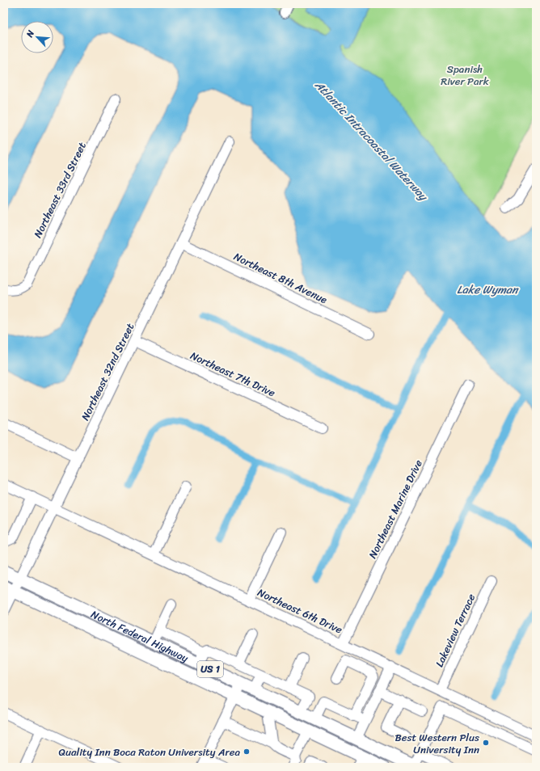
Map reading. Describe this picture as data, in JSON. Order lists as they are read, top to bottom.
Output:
{
  "streets": {
    "main road": ["North Federal Highway", "US 1"],
    "street": [
      "Northeast 33rd Street",
      "Northeast 8th Avenue",
      "Northeast 32nd Street",
      "Northeast 7th Drive",
      "Northeast Marine Drive",
      "Northeast 6th Drive",
      "Lakeview Terrace"
    ]
  },
  "crossings": [
    ["Northeast 8th Avenue", "Northeast 32nd Street"],
    ["Northeast 32nd Street", "Northeast 7th Drive"],
    ["Northeast 32nd Street", "Northeast 6th Drive"],
    ["Northeast 32nd Street", "North Federal Highway"],
    ["Northeast Marine Drive", "Northeast 6th Drive"],
    ["Northeast 6th Drive", "Lakeview Terrace"]
  ],
  "water": ["Atlantic Intracoastal Waterway", "Lake Wyman"],
  "parks": ["Spanish River Park"],
  "places": ["Best Western Plus University Inn", "Quality Inn Boca Raton University Area"],
  "north": "top left"
}
